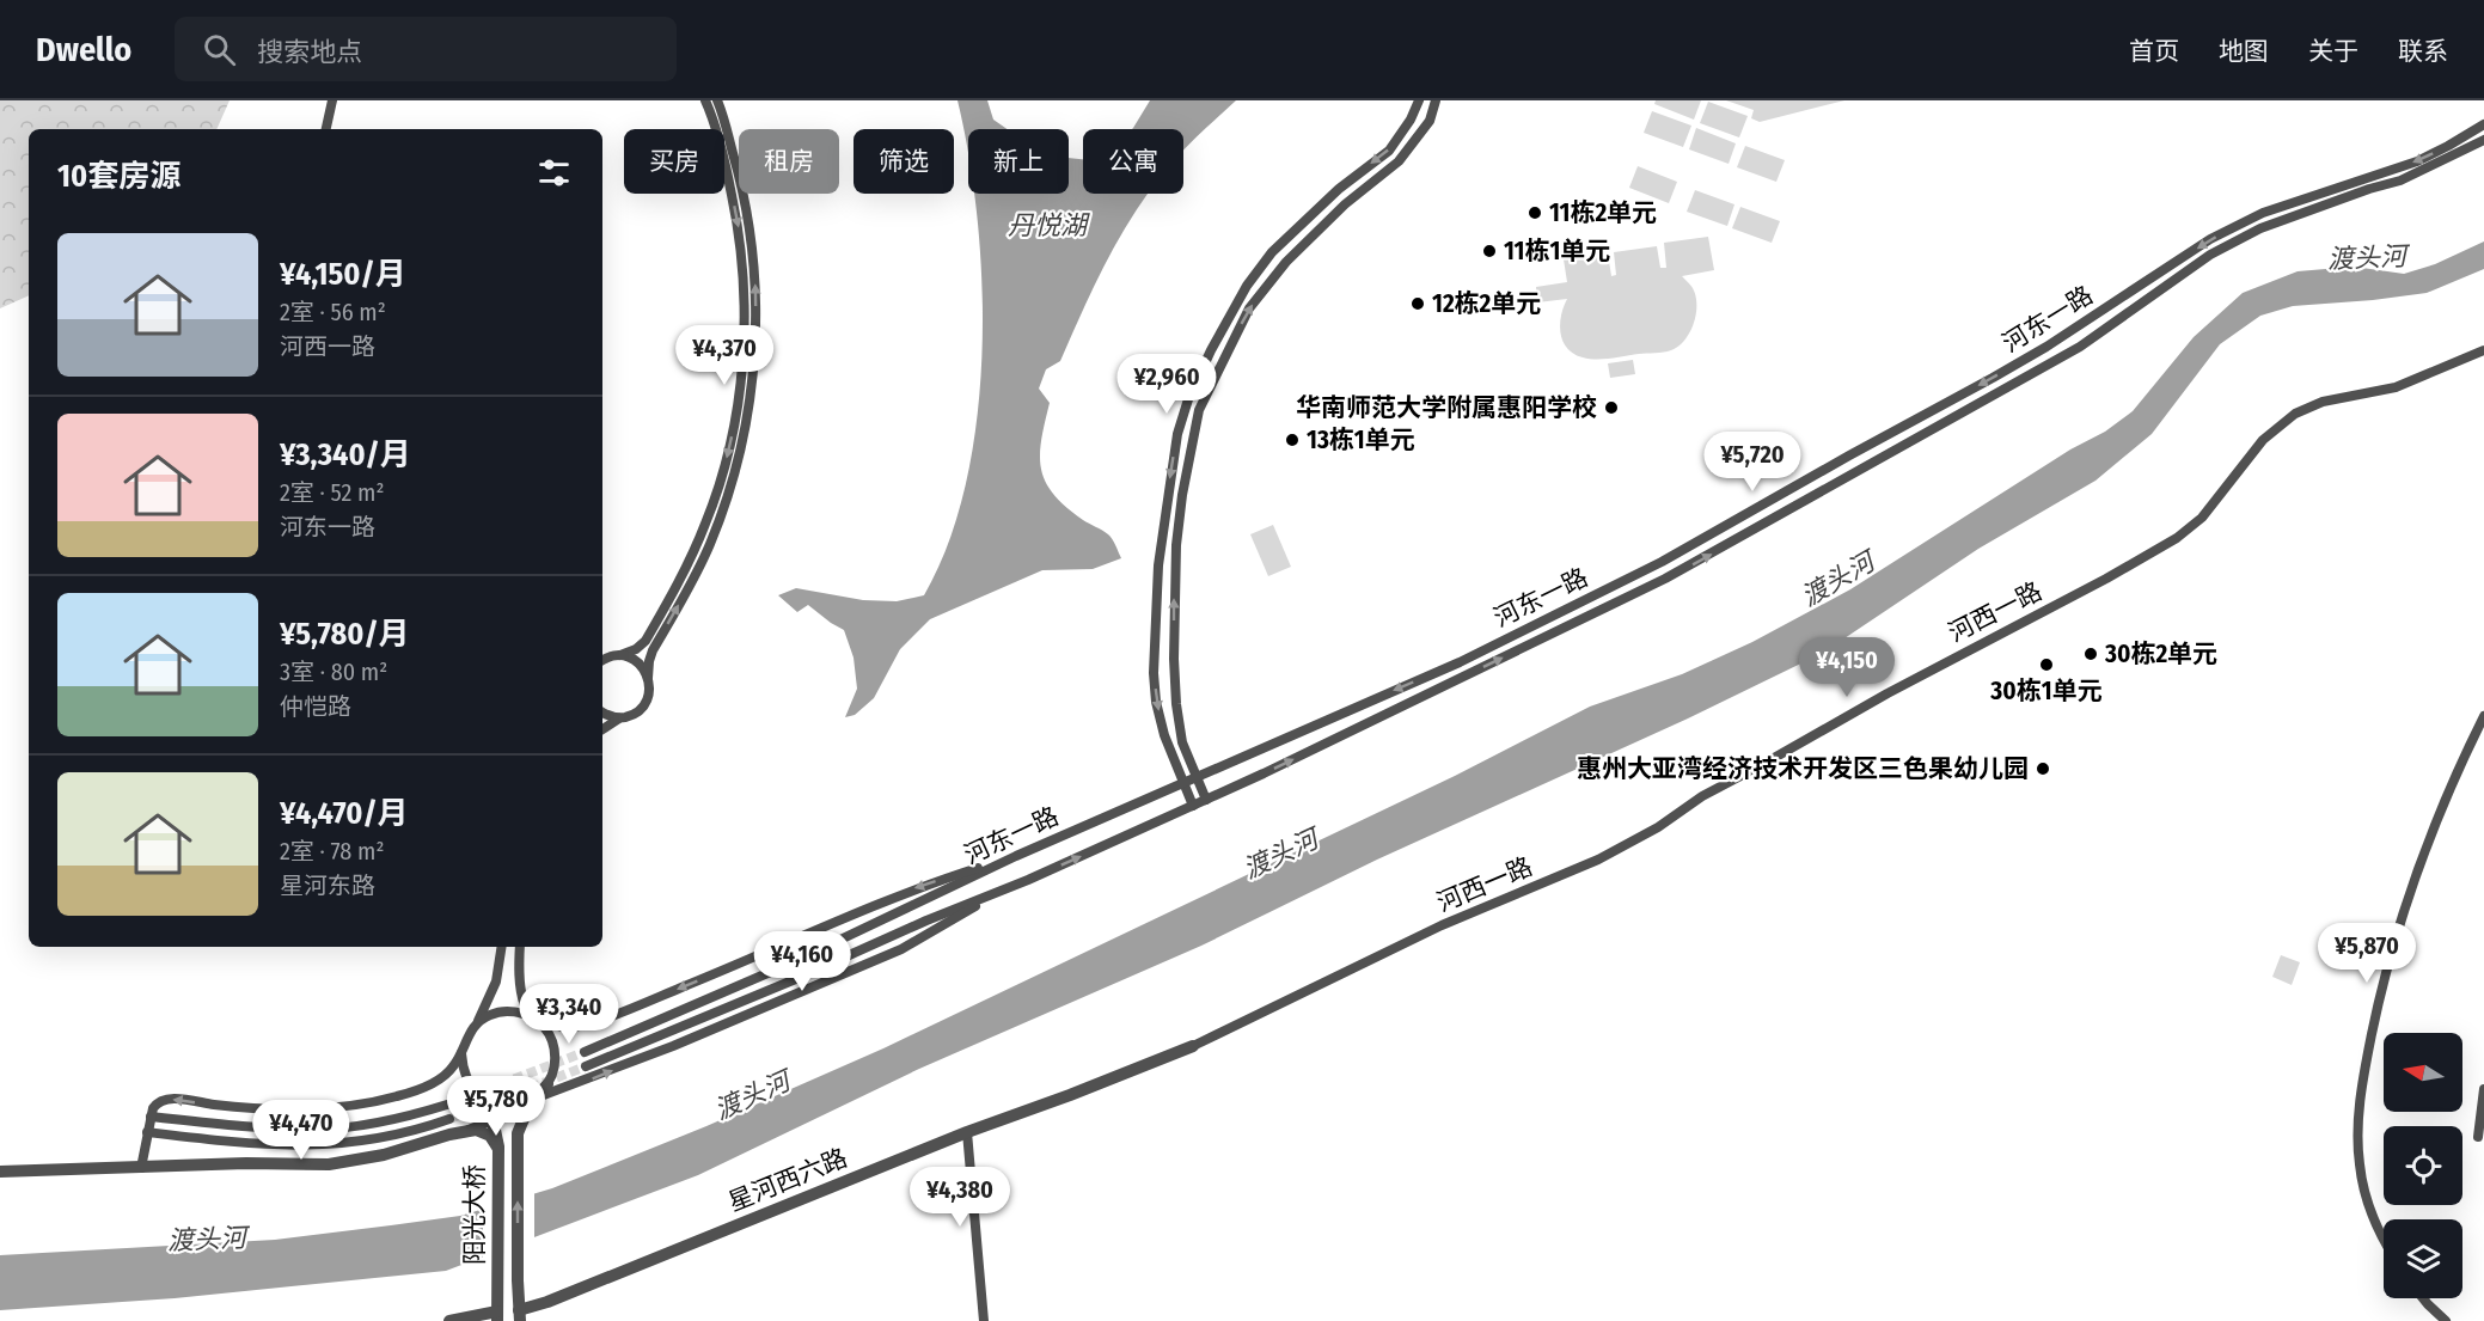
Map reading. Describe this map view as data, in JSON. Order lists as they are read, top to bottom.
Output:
{
  "streets": {
    "street": [
      "河东一路",
      "河西一路",
      "星河西六路",
      "阳光大桥"
    ]
  },
  "crossings": [
    ["河西一路", "星河西六路"],
    ["星河西六路", "阳光大桥"]
  ],
  "water": ["丹悦湖", "渡头河"],
  "places": [
    "11栋2单元",
    "11栋1单元",
    "12栋2单元",
    "华南师范大学附属惠阳学校",
    "13栋1单元",
    "30栋2单元",
    "30栋1单元",
    "惠州大亚湾经济技术开发区三色果幼儿园"
  ],
  "north": "left",
  "page": {
    "header": "Dwello",
    "search": "搜索地点",
    "nav": [
      "首页",
      "地图",
      "关于",
      "联系"
    ],
    "chip": [
      "买房",
      "租房",
      "筛选",
      "新上",
      "公寓"
    ],
    "heading": "10套房源",
    "list": [
      {
        "name": "¥4,150/月",
        "note": "2室 · 56 m² · 河西一路"
      },
      {
        "name": "¥3,340/月",
        "note": "2室 · 52 m² · 河东一路"
      },
      {
        "name": "¥5,780/月",
        "note": "3室 · 80 m² · 仲恺路"
      },
      {
        "name": "¥4,470/月",
        "note": "2室 · 78 m² · 星河东路"
      }
    ],
    "price": [
      "¥4,370",
      "¥2,960",
      "¥5,720",
      "¥4,150",
      "¥5,870",
      "¥4,160",
      "¥3,340",
      "¥5,780",
      "¥4,470",
      "¥4,380"
    ]
  }
}
